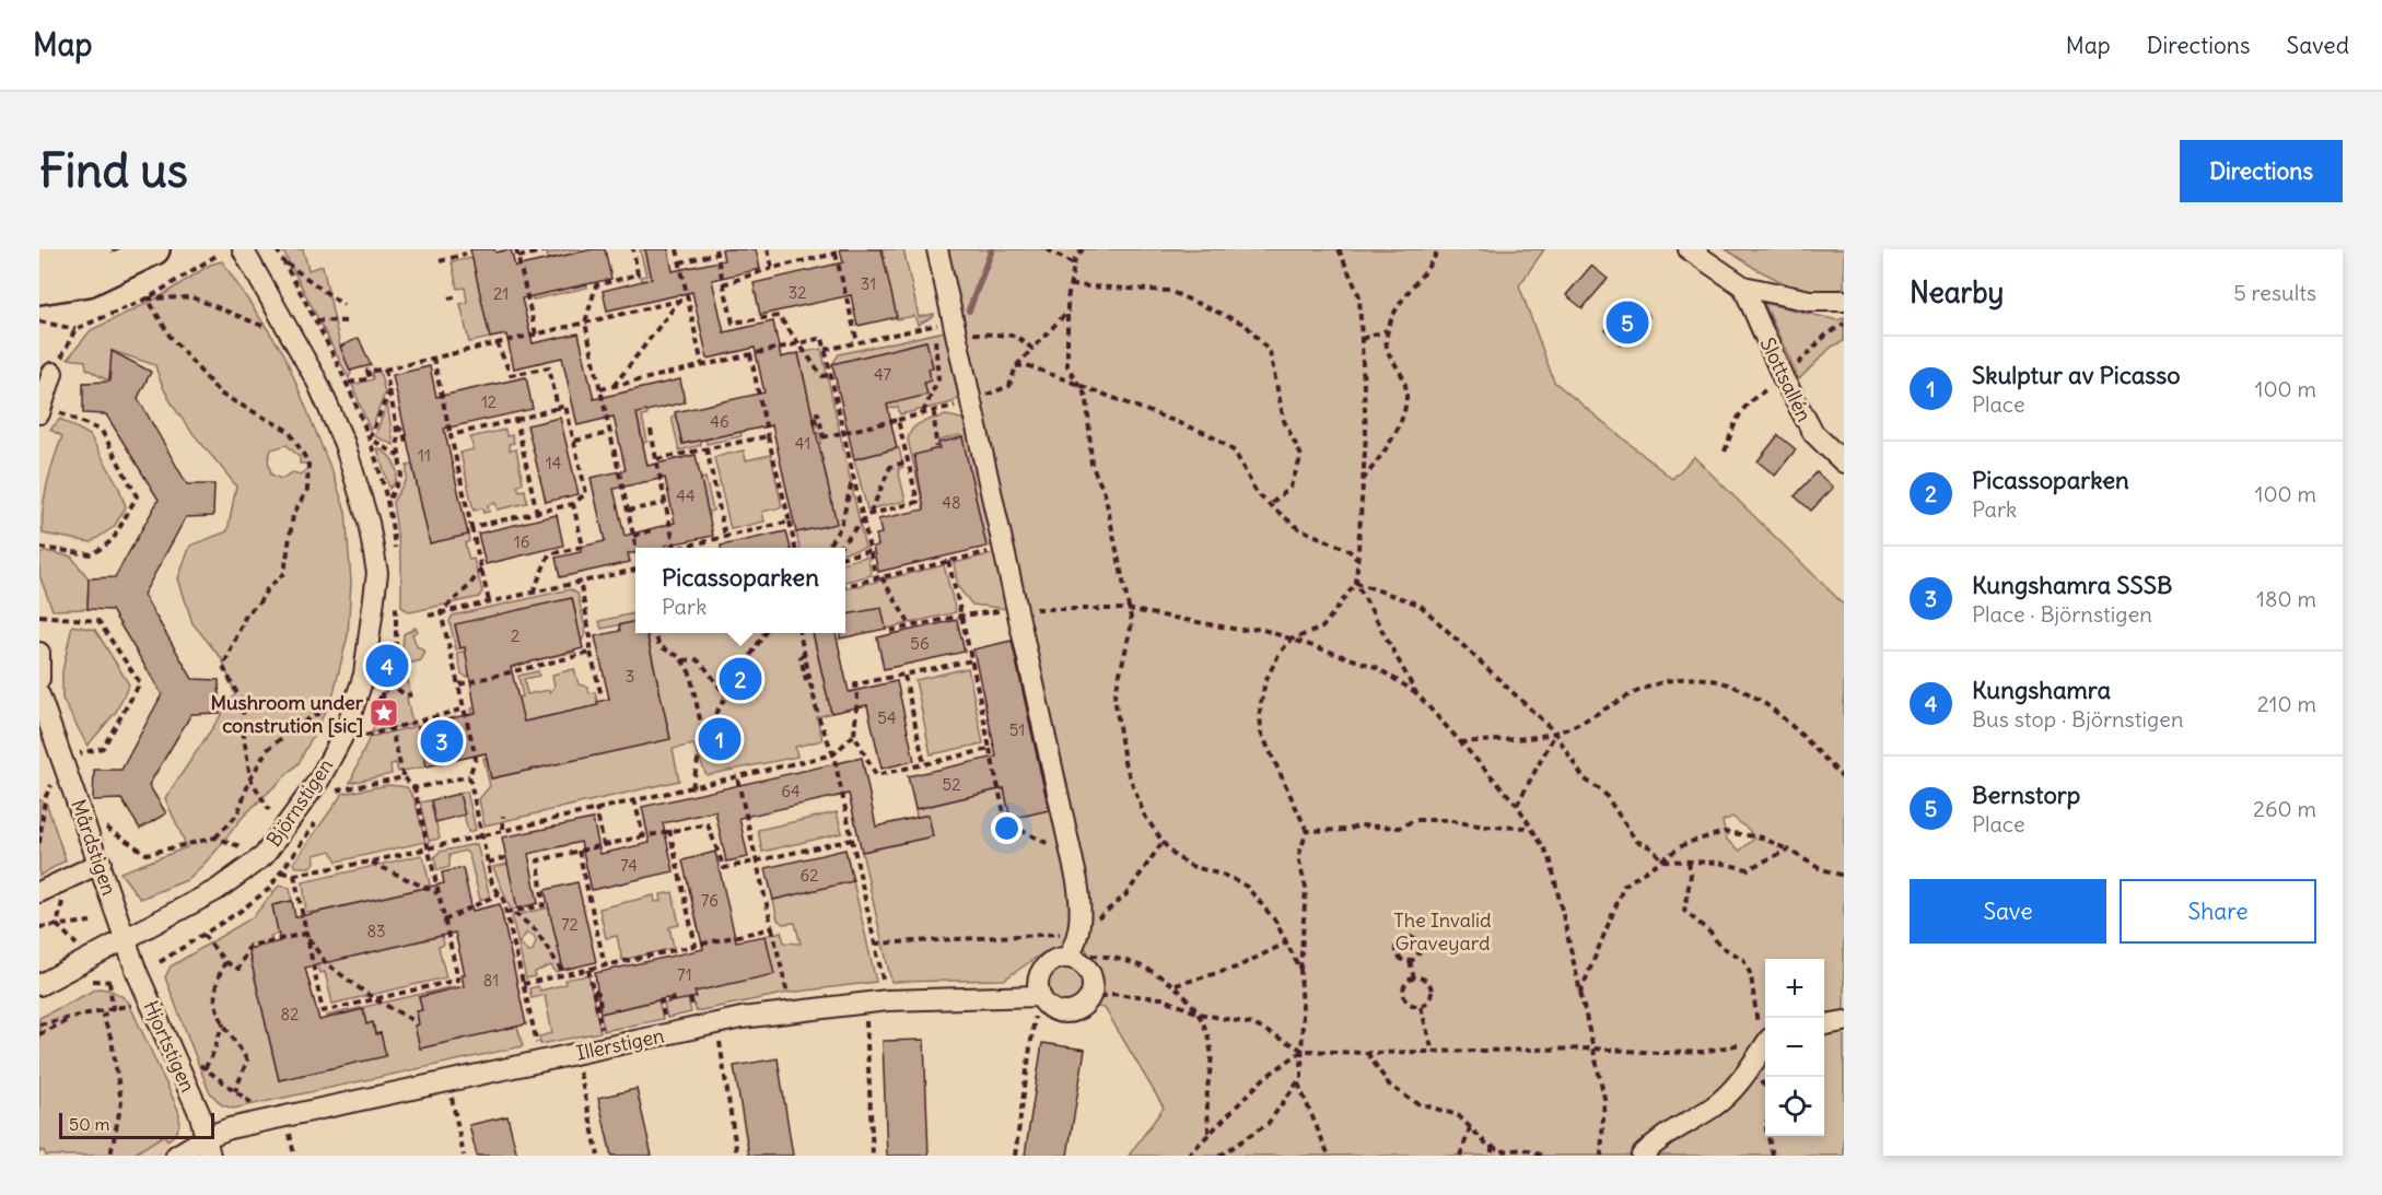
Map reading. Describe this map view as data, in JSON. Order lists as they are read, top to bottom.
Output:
{
  "streets": {
    "street": [
      "Slottsallén",
      "Björnstigen",
      "Mårdstigen",
      "Illerstigen",
      "Hjortstigen"
    ]
  },
  "crossings": [
    ["Björnstigen", "Mårdstigen"],
    ["Björnstigen", "Hjortstigen"],
    ["Mårdstigen", "Hjortstigen"],
    ["Illerstigen", "Hjortstigen"]
  ],
  "parks": ["The Invalid Graveyard"],
  "places": {
    "place": ["Mushroom under constrution [sic]"]
  },
  "house_numbers": [
    "31",
    "32",
    "21",
    "47",
    "12",
    "46",
    "41",
    "11",
    "14",
    "44",
    "48",
    "16",
    "2",
    "56",
    "3",
    "54",
    "51",
    "52",
    "64",
    "74",
    "62",
    "76",
    "72",
    "83",
    "71",
    "81",
    "82"
  ],
  "scale_bar": "50 m",
  "page": {
    "header": "Map",
    "nav": ["Map", "Directions", "Saved"],
    "buttons": [
      "Directions",
      ["Save", "Share"]
    ],
    "title": "Find us",
    "heading": ["Nearby", "5 results"],
    "pins": [
      "5",
      "4",
      "2",
      "1",
      "3"
    ],
    "list": [
      {
        "mark": "1",
        "name": "Skulptur av Picasso",
        "note": "Place",
        "value": "100 m"
      },
      {
        "mark": "2",
        "name": "Picassoparken",
        "note": "Park",
        "value": "100 m"
      },
      {
        "mark": "3",
        "name": "Kungshamra SSSB",
        "note": "Place · Björnstigen",
        "value": "180 m"
      },
      {
        "mark": "4",
        "name": "Kungshamra",
        "note": "Bus stop · Björnstigen",
        "value": "210 m"
      },
      {
        "mark": "5",
        "name": "Bernstorp",
        "note": "Place",
        "value": "260 m"
      }
    ],
    "popup": ["Picassoparken", "Park"],
    "map_buttons": ["+", "−"],
    "scale": "50 m"
  }
}
